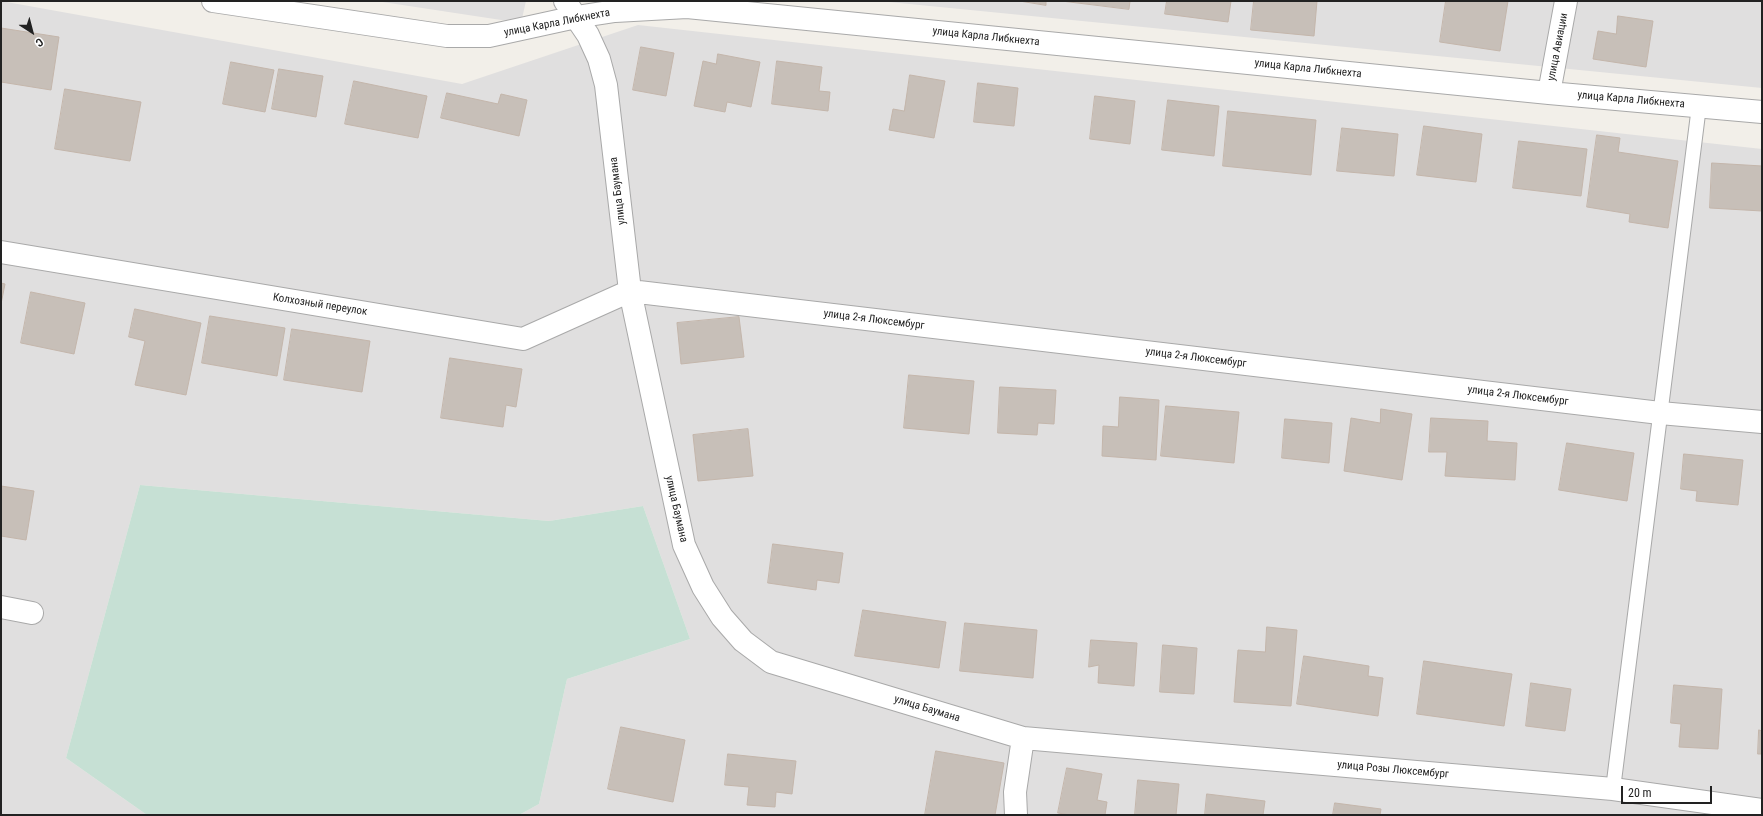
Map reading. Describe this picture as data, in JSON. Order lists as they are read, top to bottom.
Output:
{
  "streets": {
    "street": [
      "улица Карла Либкнехта",
      "улица Авиации",
      "улица Баумана",
      "Колхозный переулок",
      "улица 2-я Люксембург",
      "улица Розы Люксембург"
    ]
  },
  "crossings": [
    ["улица Карла Либкнехта", "улица Авиации"],
    ["улица Карла Либкнехта", "улица Баумана"],
    ["улица Баумана", "Колхозный переулок"],
    ["улица Баумана", "улица 2-я Люксембург"],
    ["улица Баумана", "улица Розы Люксембург"],
    ["Колхозный переулок", "улица 2-я Люксембург"]
  ],
  "scale_bar": "20 m",
  "north": "bottom right"
}
